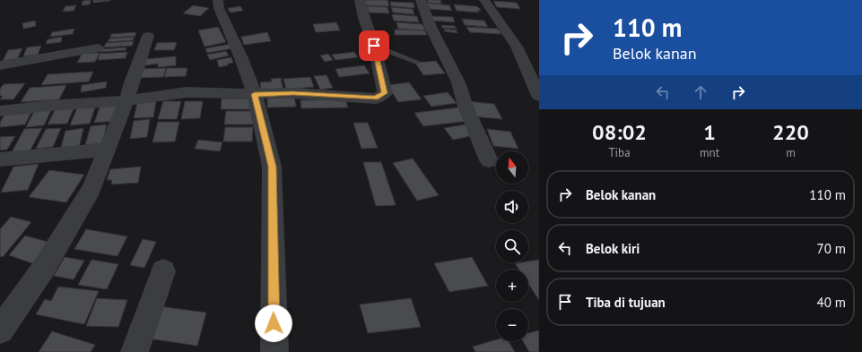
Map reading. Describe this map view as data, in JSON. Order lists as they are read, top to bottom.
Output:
{
  "north": "top",
  "page": {
    "turn": ["110 m", "Belok kanan"],
    "eta": [
      "08:02",
      "Tiba",
      "1",
      "mnt",
      "220",
      "m"
    ],
    "map_buttons": ["+", "−"],
    "list": [
      {
        "name": "Belok kanan",
        "value": "110 m"
      },
      {
        "name": "Belok kiri",
        "value": "70 m"
      },
      {
        "name": "Tiba di tujuan",
        "value": "40 m"
      }
    ]
  }
}
